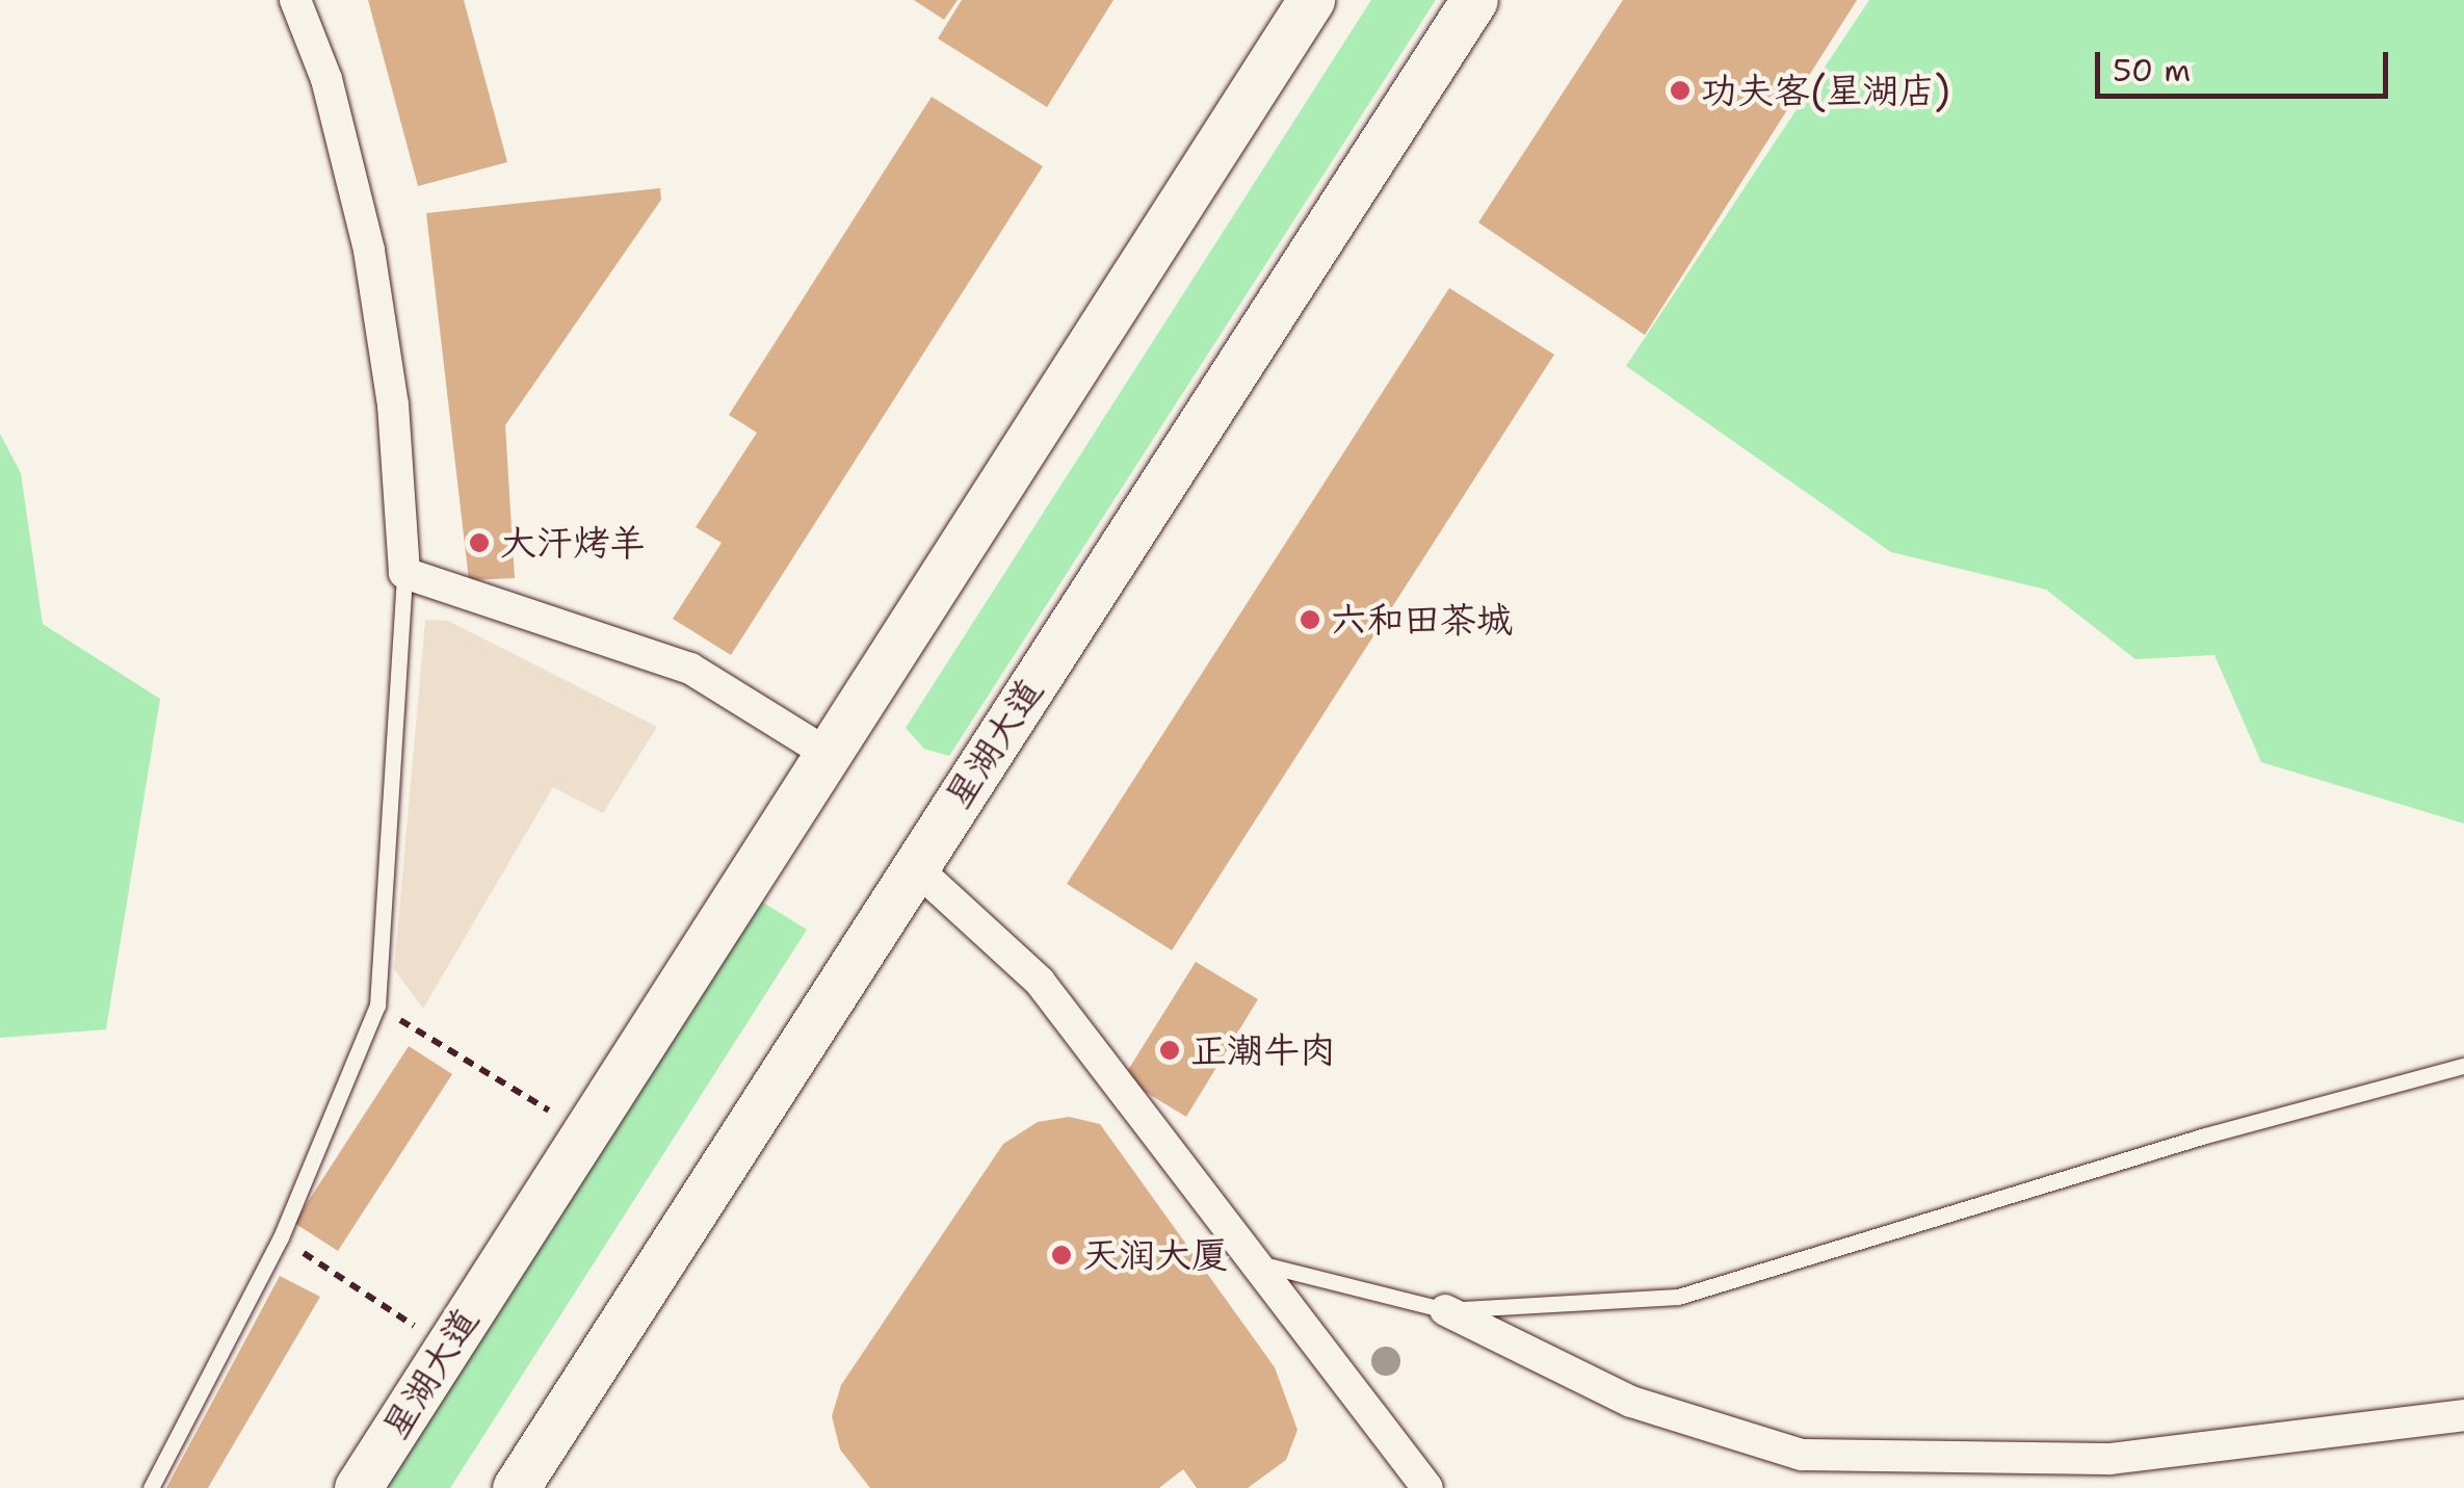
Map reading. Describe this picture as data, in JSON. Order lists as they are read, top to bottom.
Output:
{
  "streets": {
    "main road": ["星湖大道"]
  },
  "places": [
    "功夫客(星湖店)",
    "大汗烤羊",
    "六和田茶城",
    "正潮牛肉",
    "天润大厦"
  ],
  "scale_bar": "50 m"
}
